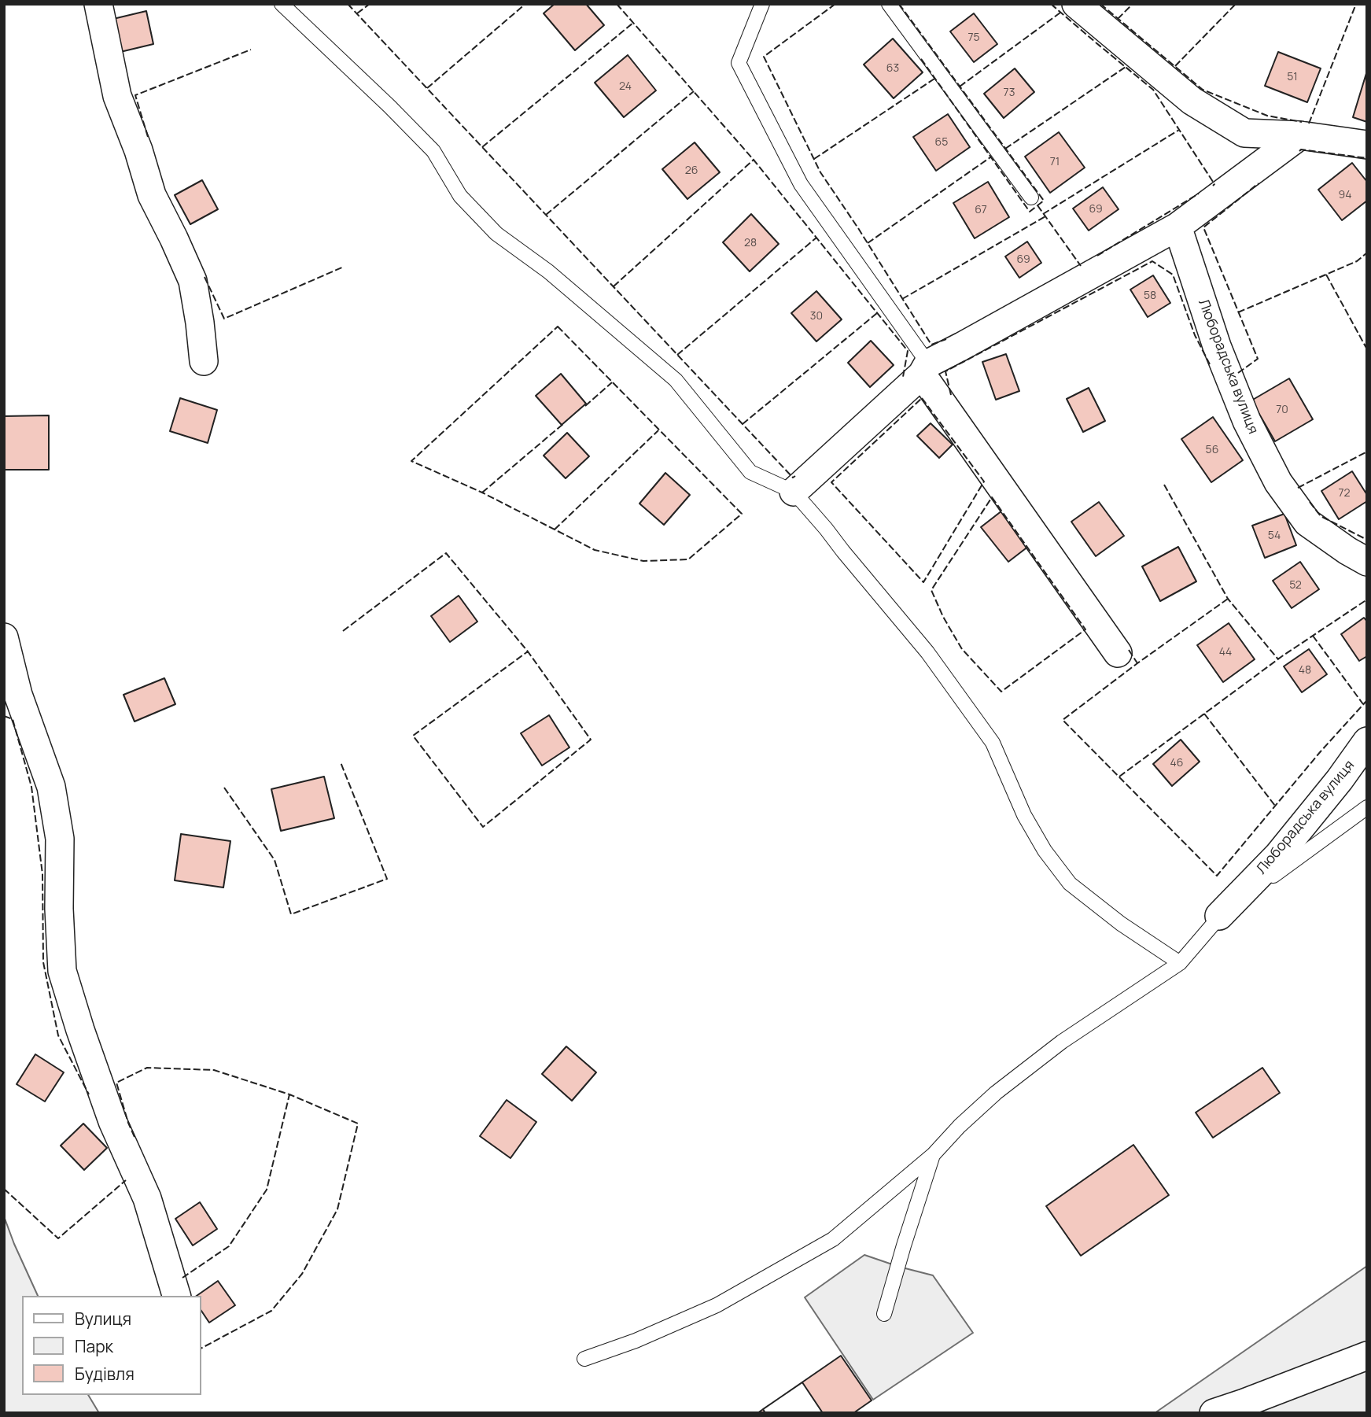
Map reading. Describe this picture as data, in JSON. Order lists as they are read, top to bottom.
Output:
{
  "streets": {
    "street": ["Люборадська вулиця"]
  },
  "house_numbers": [
    "75",
    "63",
    "51",
    "24",
    "73",
    "65",
    "71",
    "26",
    "94",
    "69",
    "67",
    "28",
    "69",
    "58",
    "30",
    "70",
    "56",
    "72",
    "54",
    "52",
    "44",
    "48",
    "46"
  ],
  "legend": ["Вулиця", "Парк", "Будівля"]
}
